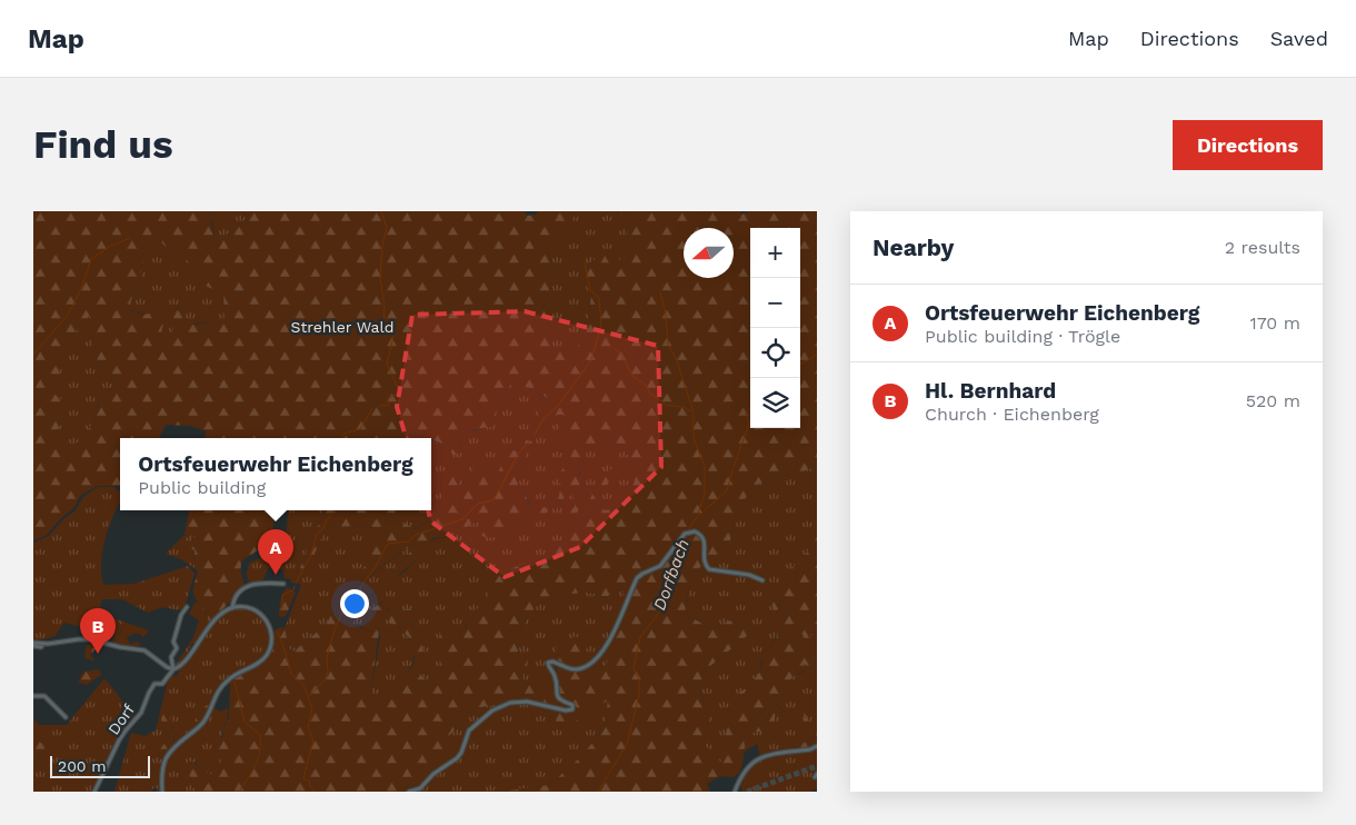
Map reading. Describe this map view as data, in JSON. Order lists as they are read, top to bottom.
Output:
{
  "streets": {
    "street": ["Dorf"]
  },
  "water": ["Dorfbach"],
  "parks": ["Strehler Wald"],
  "scale_bar": "200 m",
  "north": "left",
  "page": {
    "header": "Map",
    "nav": ["Map", "Directions", "Saved"],
    "buttons": "Directions",
    "title": "Find us",
    "heading": ["Nearby", "2 results"],
    "map_buttons": ["+", "−"],
    "list": [
      {
        "mark": "A",
        "name": "Ortsfeuerwehr Eichenberg",
        "note": "Public building · Trögle",
        "value": "170 m"
      },
      {
        "mark": "B",
        "name": "Hl. Bernhard",
        "note": "Church · Eichenberg",
        "value": "520 m"
      }
    ],
    "popup": ["Ortsfeuerwehr Eichenberg", "Public building"],
    "pins": ["A", "B"],
    "scale": "200 m"
  }
}
